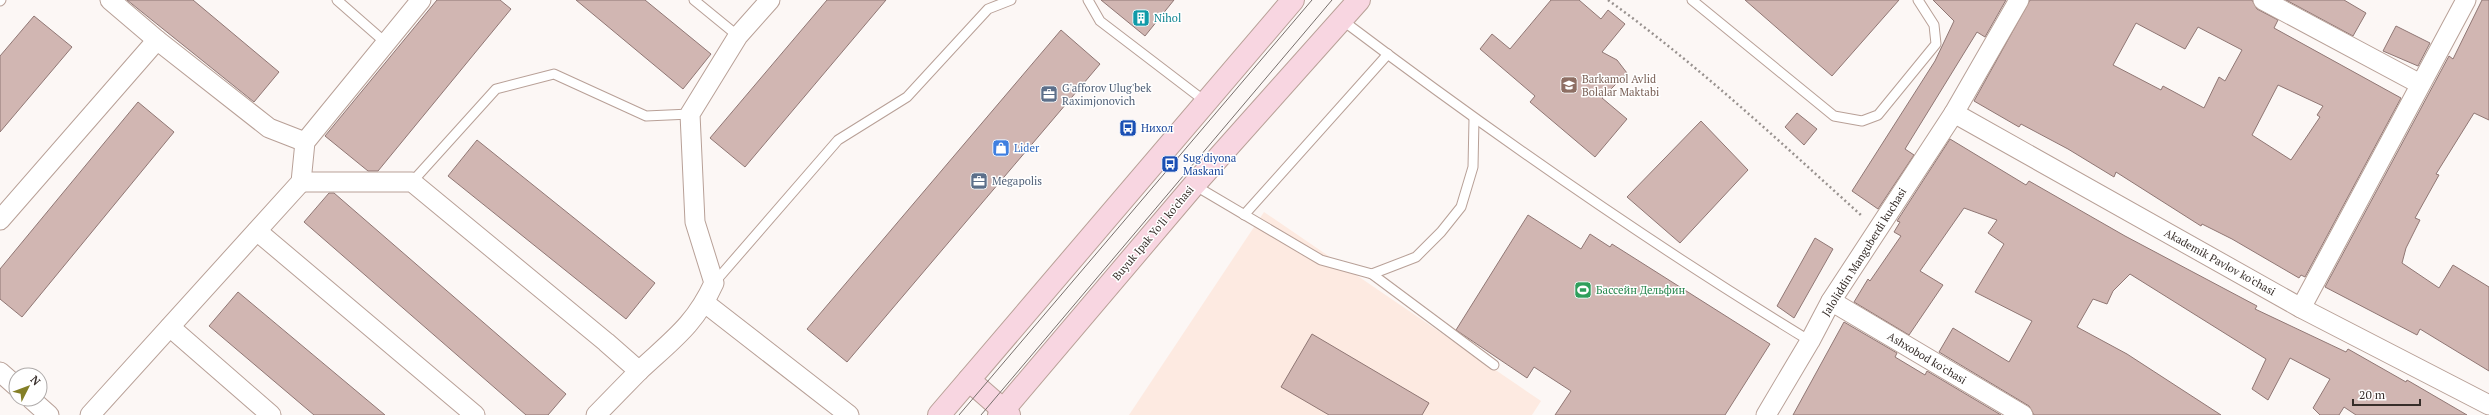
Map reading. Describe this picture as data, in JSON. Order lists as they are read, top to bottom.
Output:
{
  "streets": {
    "main road": ["Buyuk Ipak Yo'li ko'chasi"],
    "street": ["Jaloliddin Manguberdi kuchasi", "Akademik Pavlov ko'chasi", "Ashxobod ko'chasi"]
  },
  "crossings": [
    ["Jaloliddin Manguberdi kuchasi", "Akademik Pavlov ko'chasi"],
    ["Jaloliddin Manguberdi kuchasi", "Ashxobod ko'chasi"]
  ],
  "places": {
    "building": ["Nihol"],
    "school or university": ["Barkamol Avlid Bolalar Maktabi"],
    "office": ["G'afforov Ulug'bek Raximjonovich", "Megapolis"],
    "bus stop": ["Нихол", "Sug'diyona Maskani"],
    "shop": ["Lider"],
    "sports": ["Бассейн Дельфин"]
  },
  "scale_bar": "20 m",
  "north": "top right"
}
